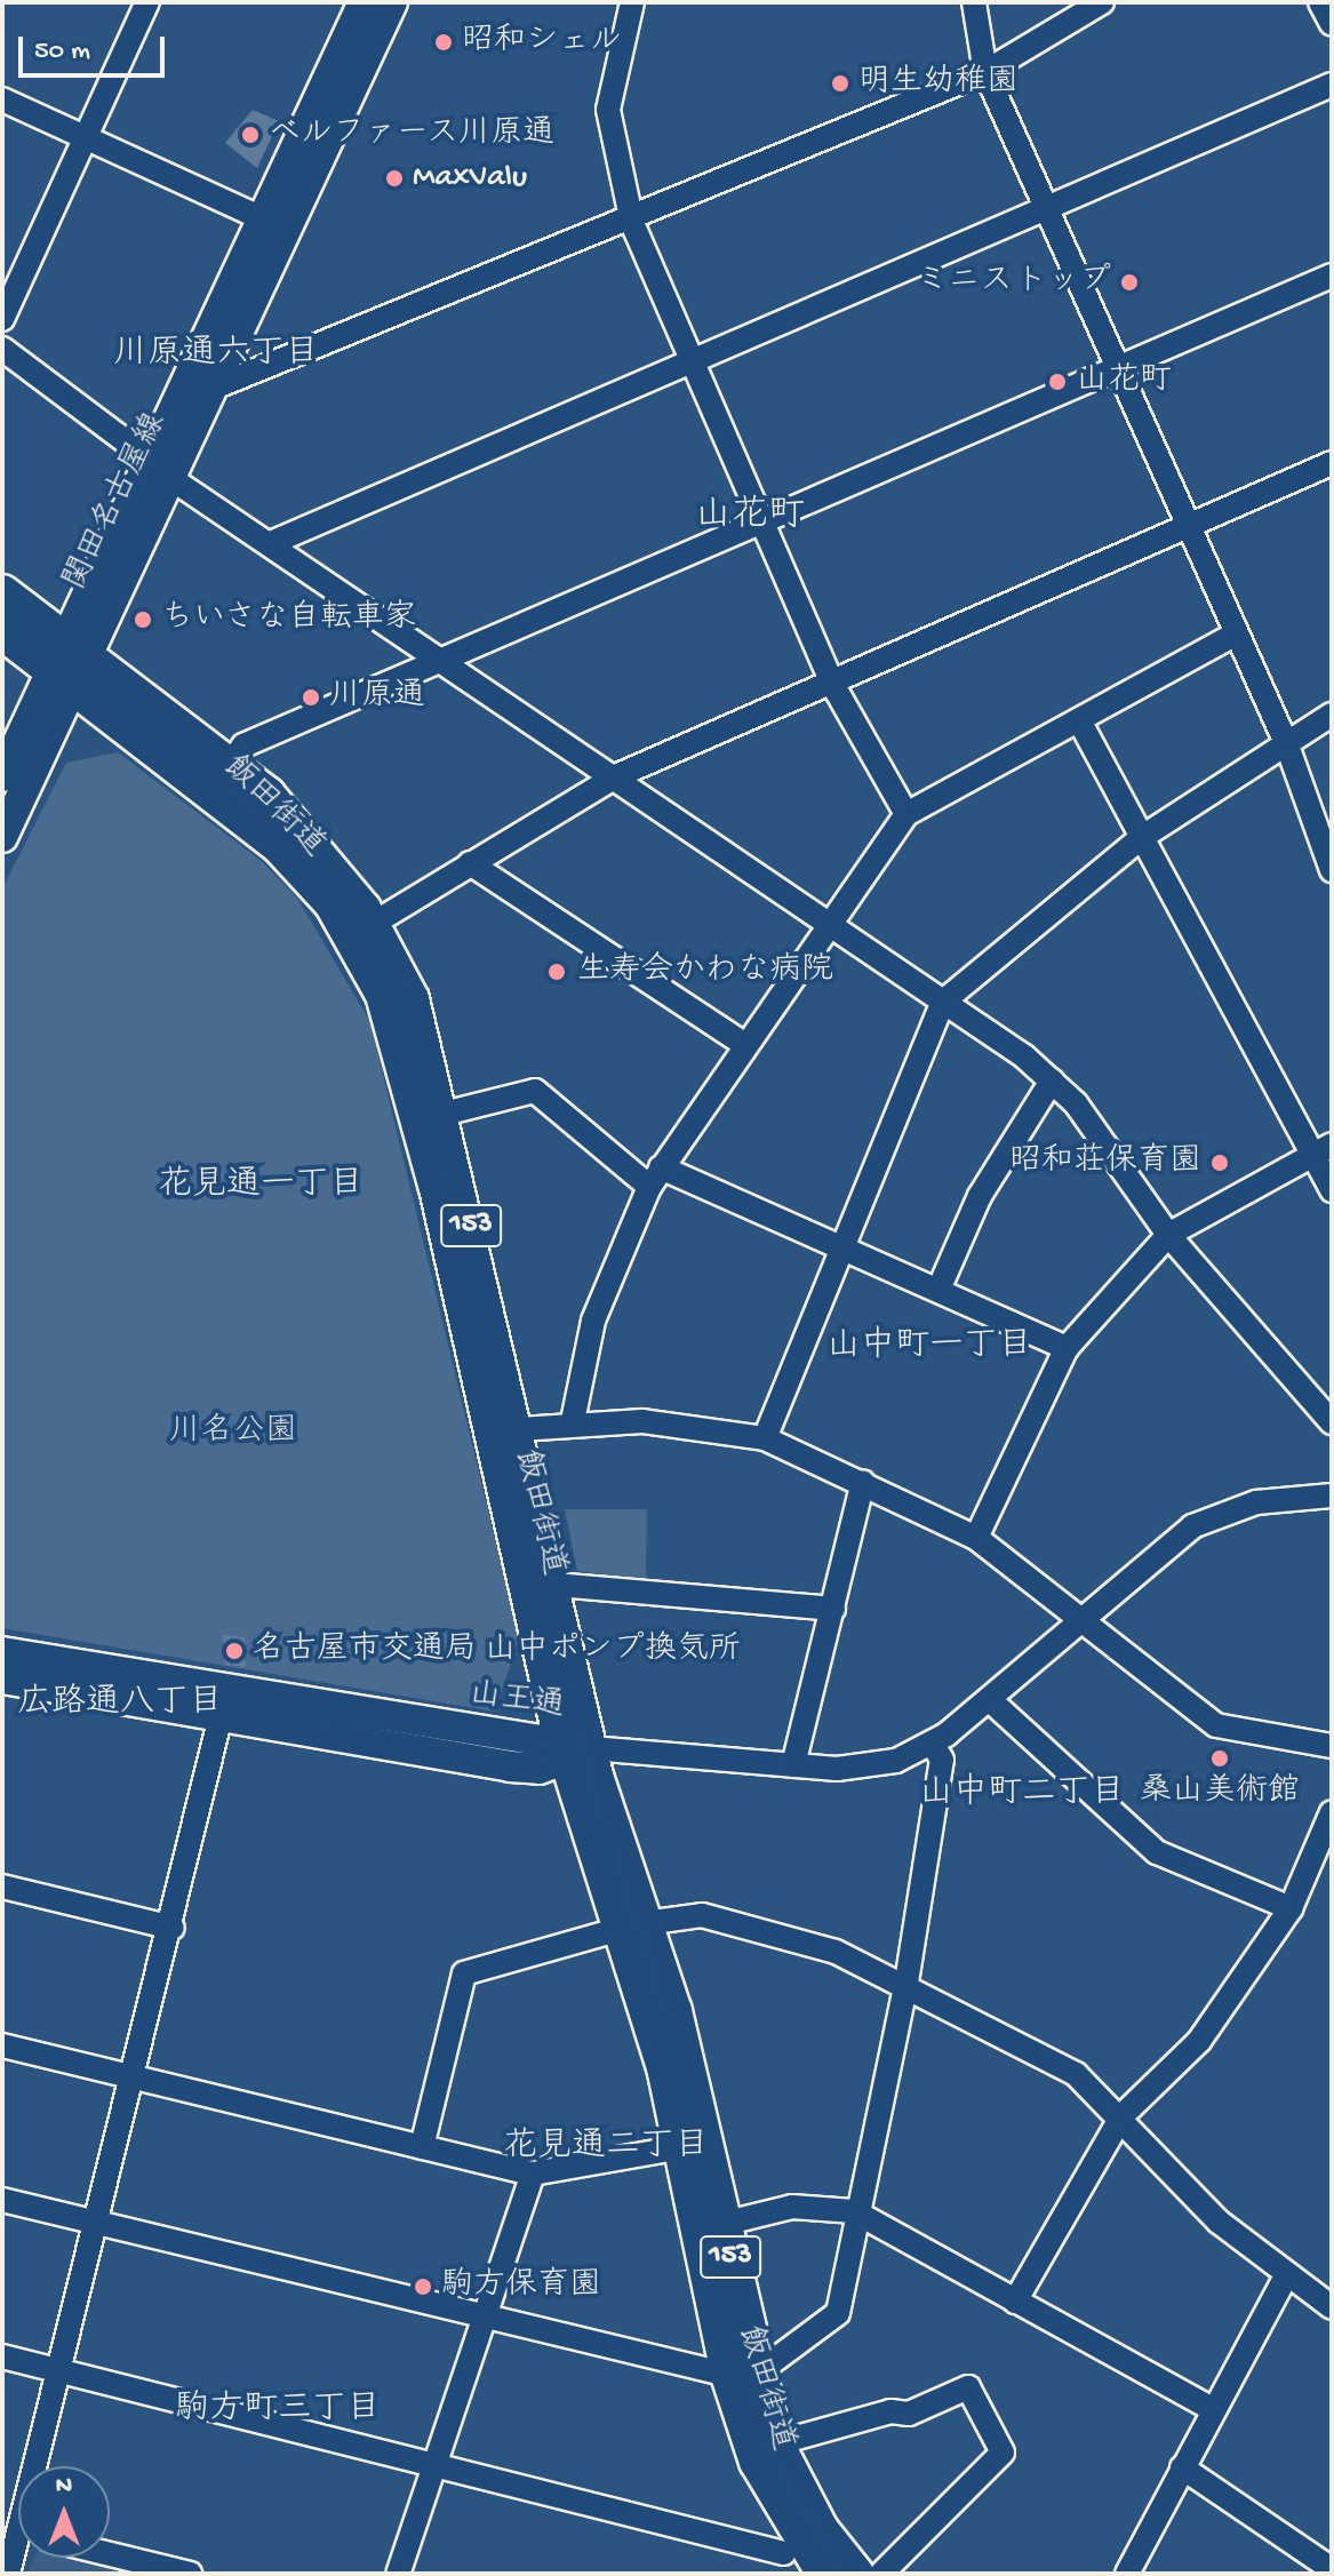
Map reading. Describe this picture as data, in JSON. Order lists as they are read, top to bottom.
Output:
{
  "streets": {
    "highway": ["飯田街道", "153"],
    "main road": ["関田名古屋線", "山王通"]
  },
  "crossings": [
    ["関田名古屋線", "飯田街道"],
    ["飯田街道", "山王通"]
  ],
  "districts": [
    "川原通六丁目",
    "山花町",
    "花見通一丁目",
    "山中町一丁目",
    "広路通八丁目",
    "山中町二丁目",
    "花見通二丁目",
    "駒方町三丁目"
  ],
  "parks": ["川名公園"],
  "places": [
    "昭和シェル",
    "明生幼稚園",
    "ベルファース川原通",
    "MaxValu",
    "ミニストップ",
    "山花町",
    "ちいさな自転車家",
    "川原通",
    "生寿会かわな病院",
    "昭和荘保育園",
    "名古屋市交通局 山中ポンプ換気所",
    "桑山美術館",
    "駒方保育園"
  ],
  "scale_bar": "50 m",
  "north": "top"
}
